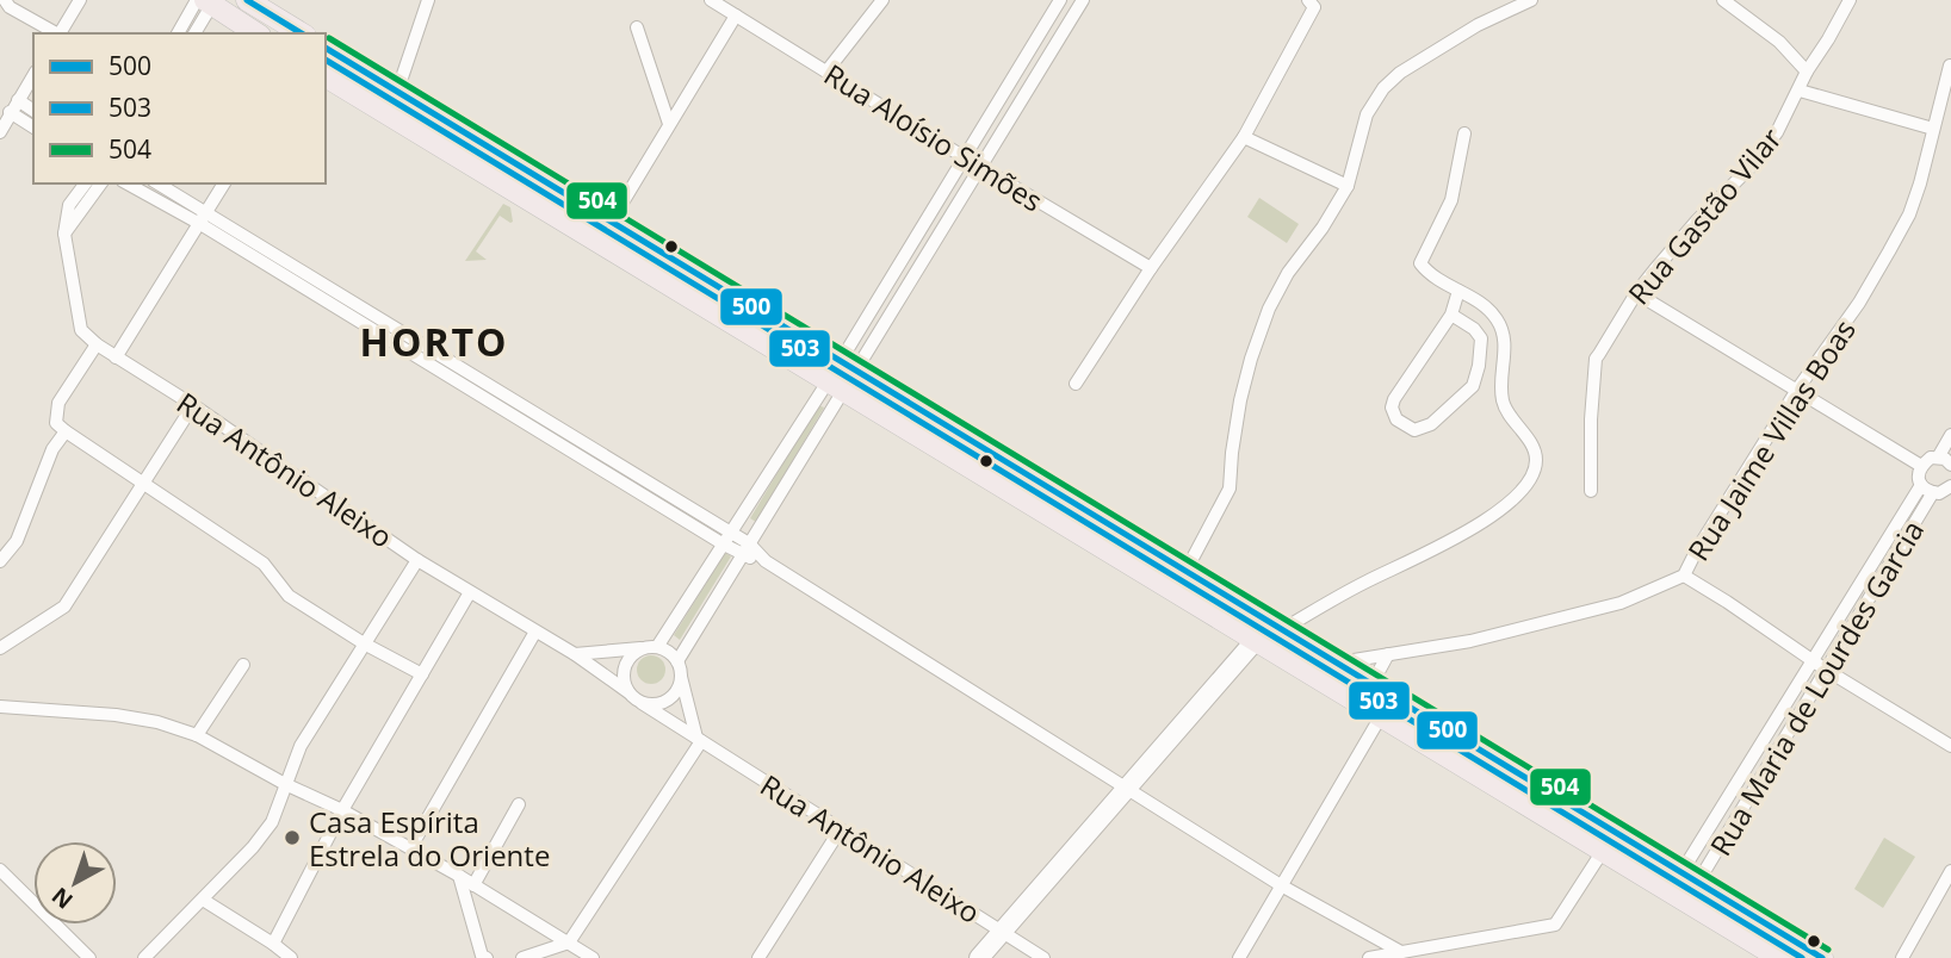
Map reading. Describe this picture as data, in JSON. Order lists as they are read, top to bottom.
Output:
{
  "streets": {
    "street": [
      "Rua Aloísio Simões",
      "Rua Gastão Vilar",
      "Rua Jaime Villas Boas",
      "Rua Antônio Aleixo",
      "Rua Maria de Lourdes Garcia"
    ]
  },
  "districts": ["HORTO"],
  "places": ["Casa Espírita Estrela do Oriente"],
  "lines": ["transit line 500", "transit line 504", "transit line 503"],
  "legend": ["500", "503", "504"],
  "north": "bottom left"
}
